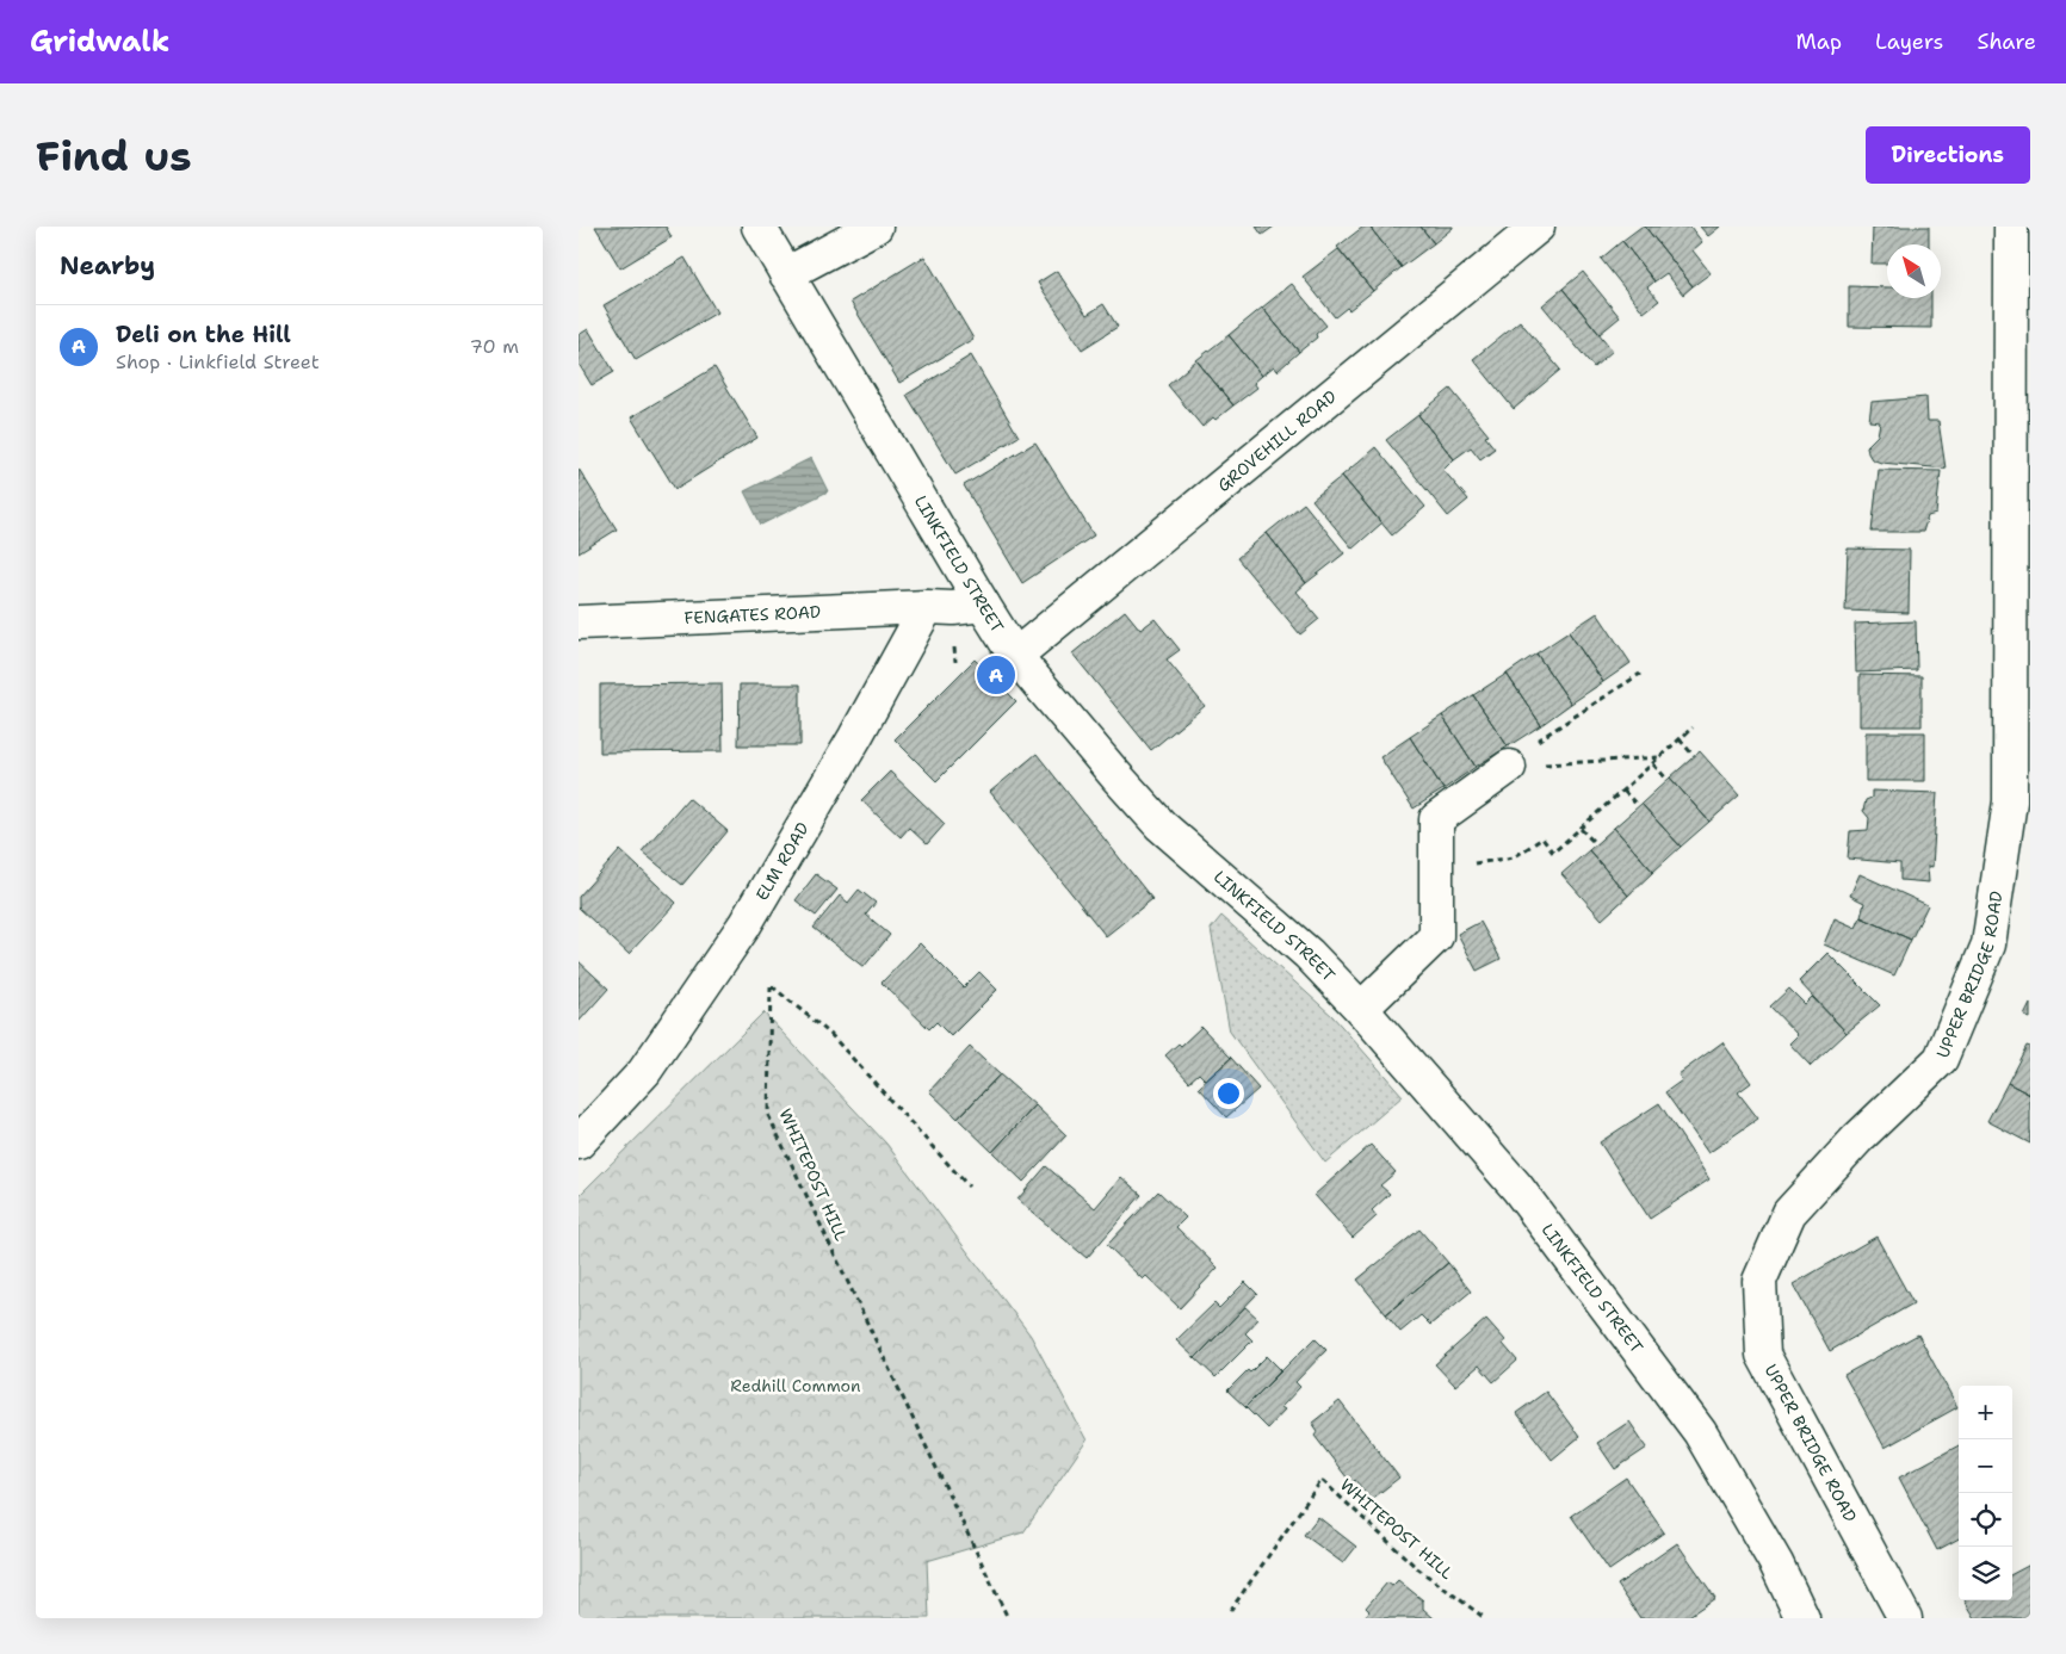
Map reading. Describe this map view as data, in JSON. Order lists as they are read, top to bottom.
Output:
{
  "streets": {
    "street": [
      "GROVEHILL ROAD",
      "LINKFIELD STREET",
      "FENGATES ROAD",
      "ELM ROAD",
      "UPPER BRIDGE ROAD"
    ],
    "path": ["WHITEPOST HILL"]
  },
  "crossings": [
    ["GROVEHILL ROAD", "LINKFIELD STREET"],
    ["FENGATES ROAD", "ELM ROAD"]
  ],
  "parks": ["Redhill Common"],
  "north": "top left",
  "page": {
    "header": "Gridwalk",
    "nav": ["Map", "Layers", "Share"],
    "buttons": "Directions",
    "title": "Find us",
    "heading": "Nearby",
    "list": [
      {
        "mark": "A",
        "name": "Deli on the Hill",
        "note": "Shop · Linkfield Street",
        "value": "70 m"
      }
    ],
    "pins": "A",
    "map_buttons": ["+", "−"]
  }
}
